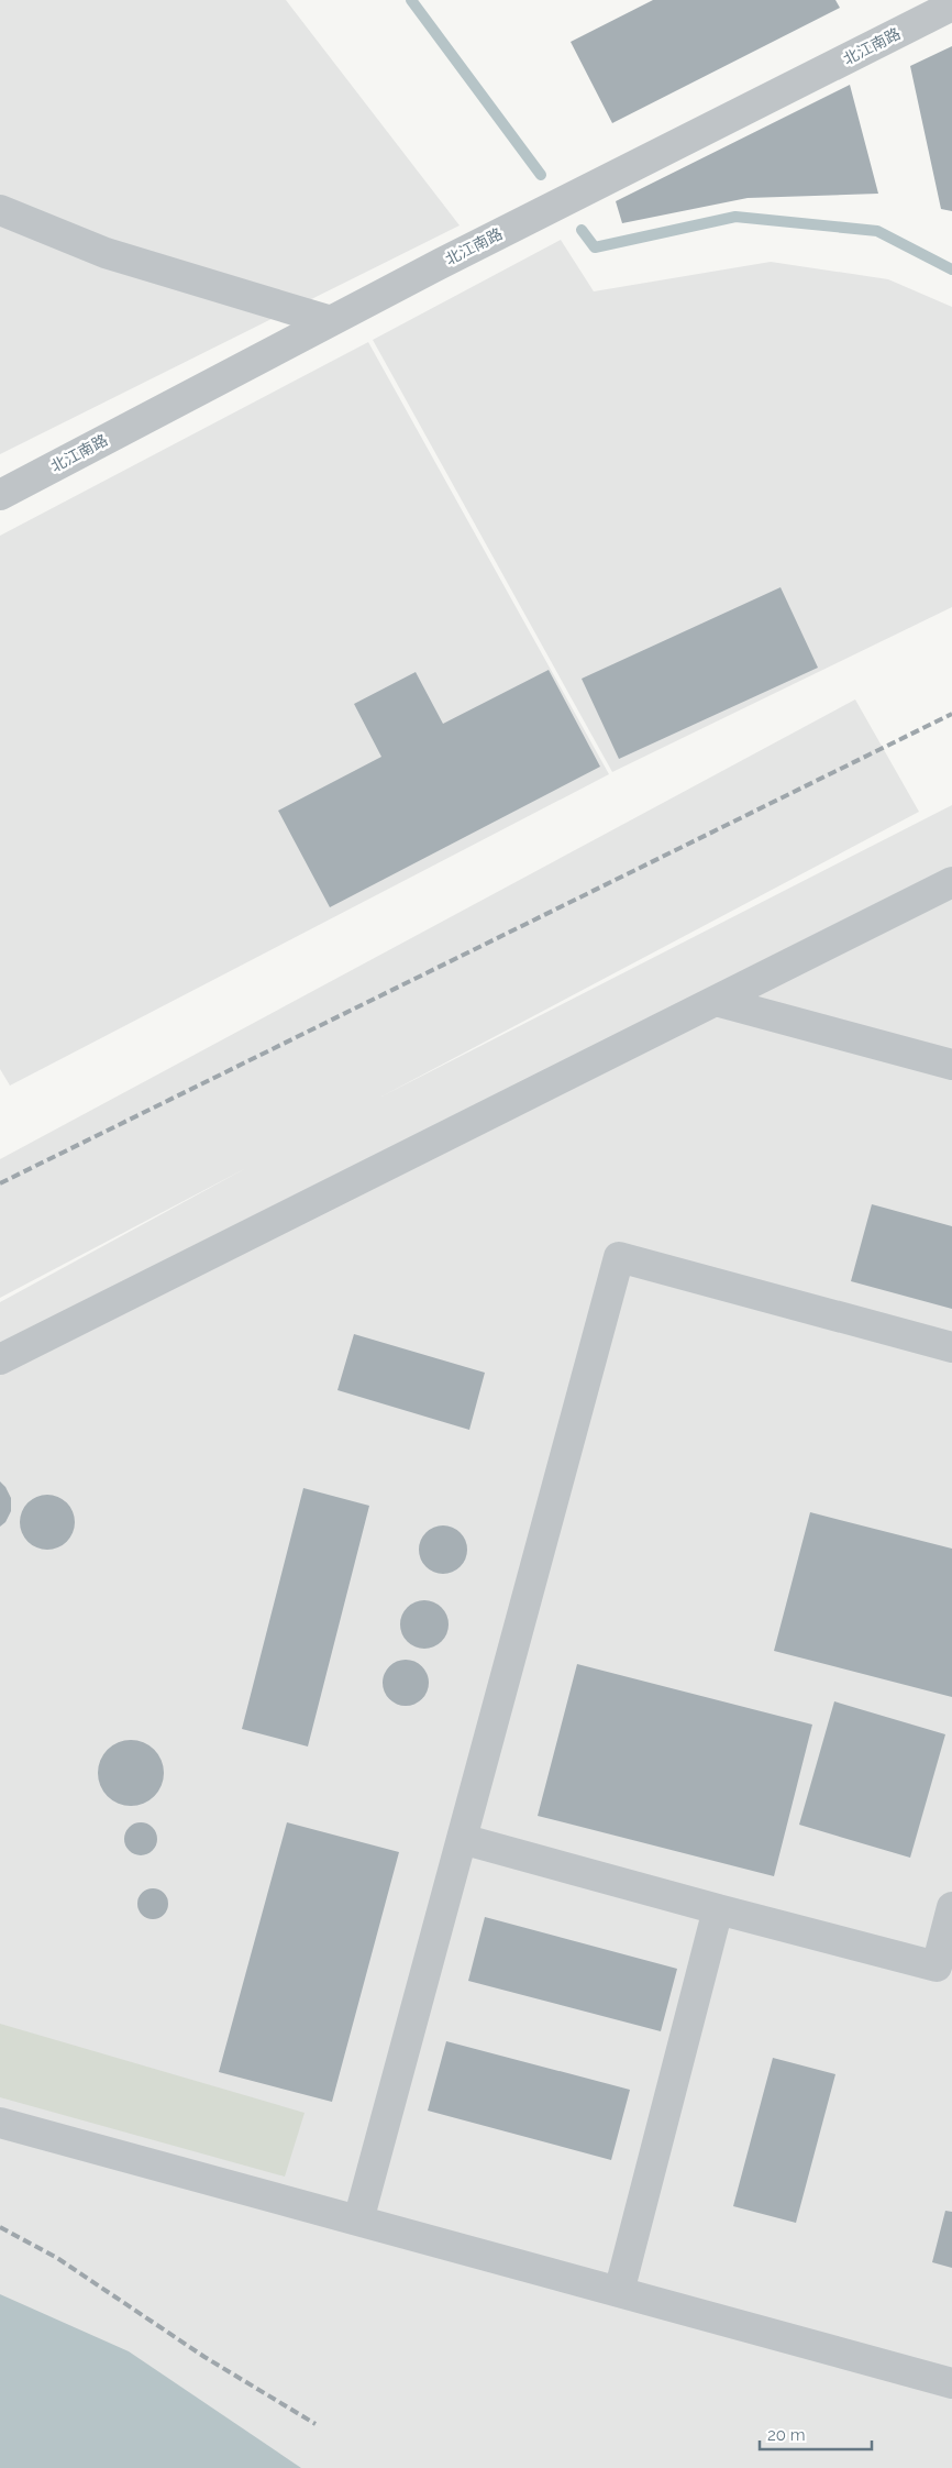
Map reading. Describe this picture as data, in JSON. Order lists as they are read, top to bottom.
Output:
{
  "streets": {
    "street": ["北江南路"]
  },
  "scale_bar": "20 m"
}
